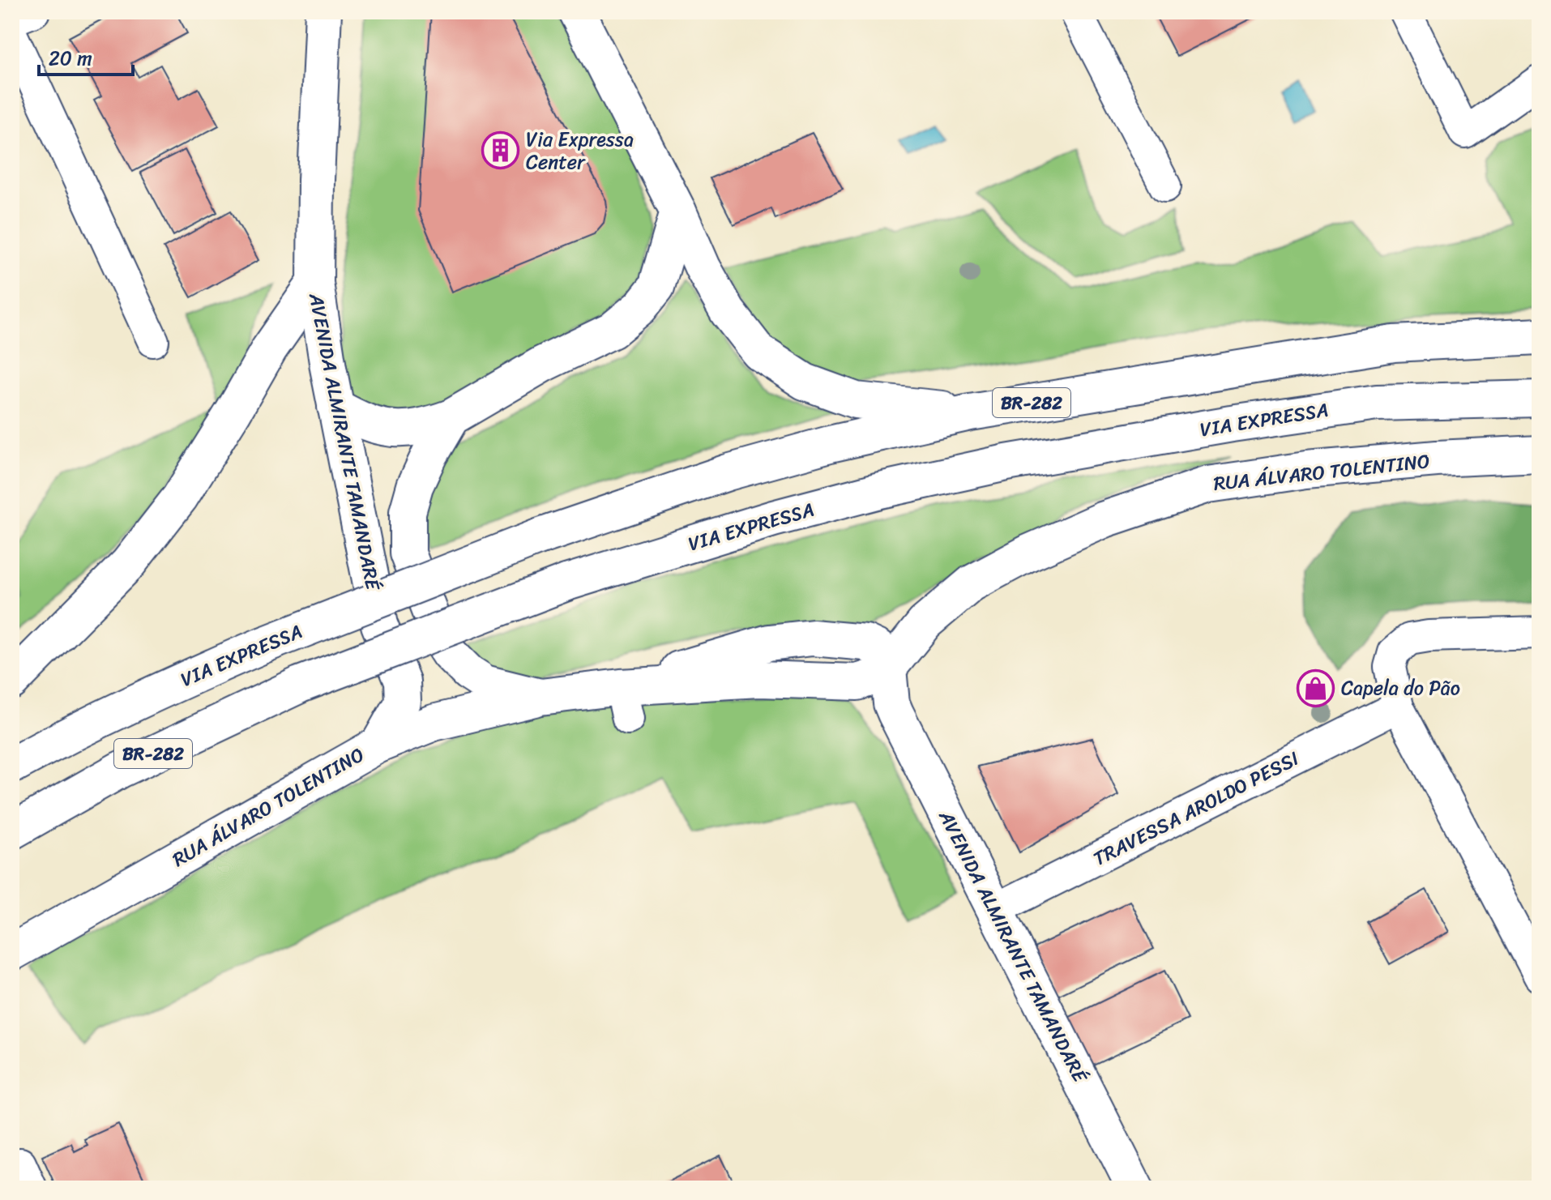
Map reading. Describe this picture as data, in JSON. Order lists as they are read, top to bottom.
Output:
{
  "streets": {
    "main road": [
      "BR-282",
      "VIA EXPRESSA",
      "AVENIDA ALMIRANTE TAMANDARÉ",
      "RUA ÁLVARO TOLENTINO"
    ],
    "street": ["TRAVESSA AROLDO PESSI"]
  },
  "crossings": [
    ["AVENIDA ALMIRANTE TAMANDARÉ", "RUA ÁLVARO TOLENTINO"],
    ["AVENIDA ALMIRANTE TAMANDARÉ", "TRAVESSA AROLDO PESSI"]
  ],
  "places": {
    "building": ["Via Expressa Center"],
    "shop": ["Capela do Pão"]
  },
  "scale_bar": "20 m"
}
